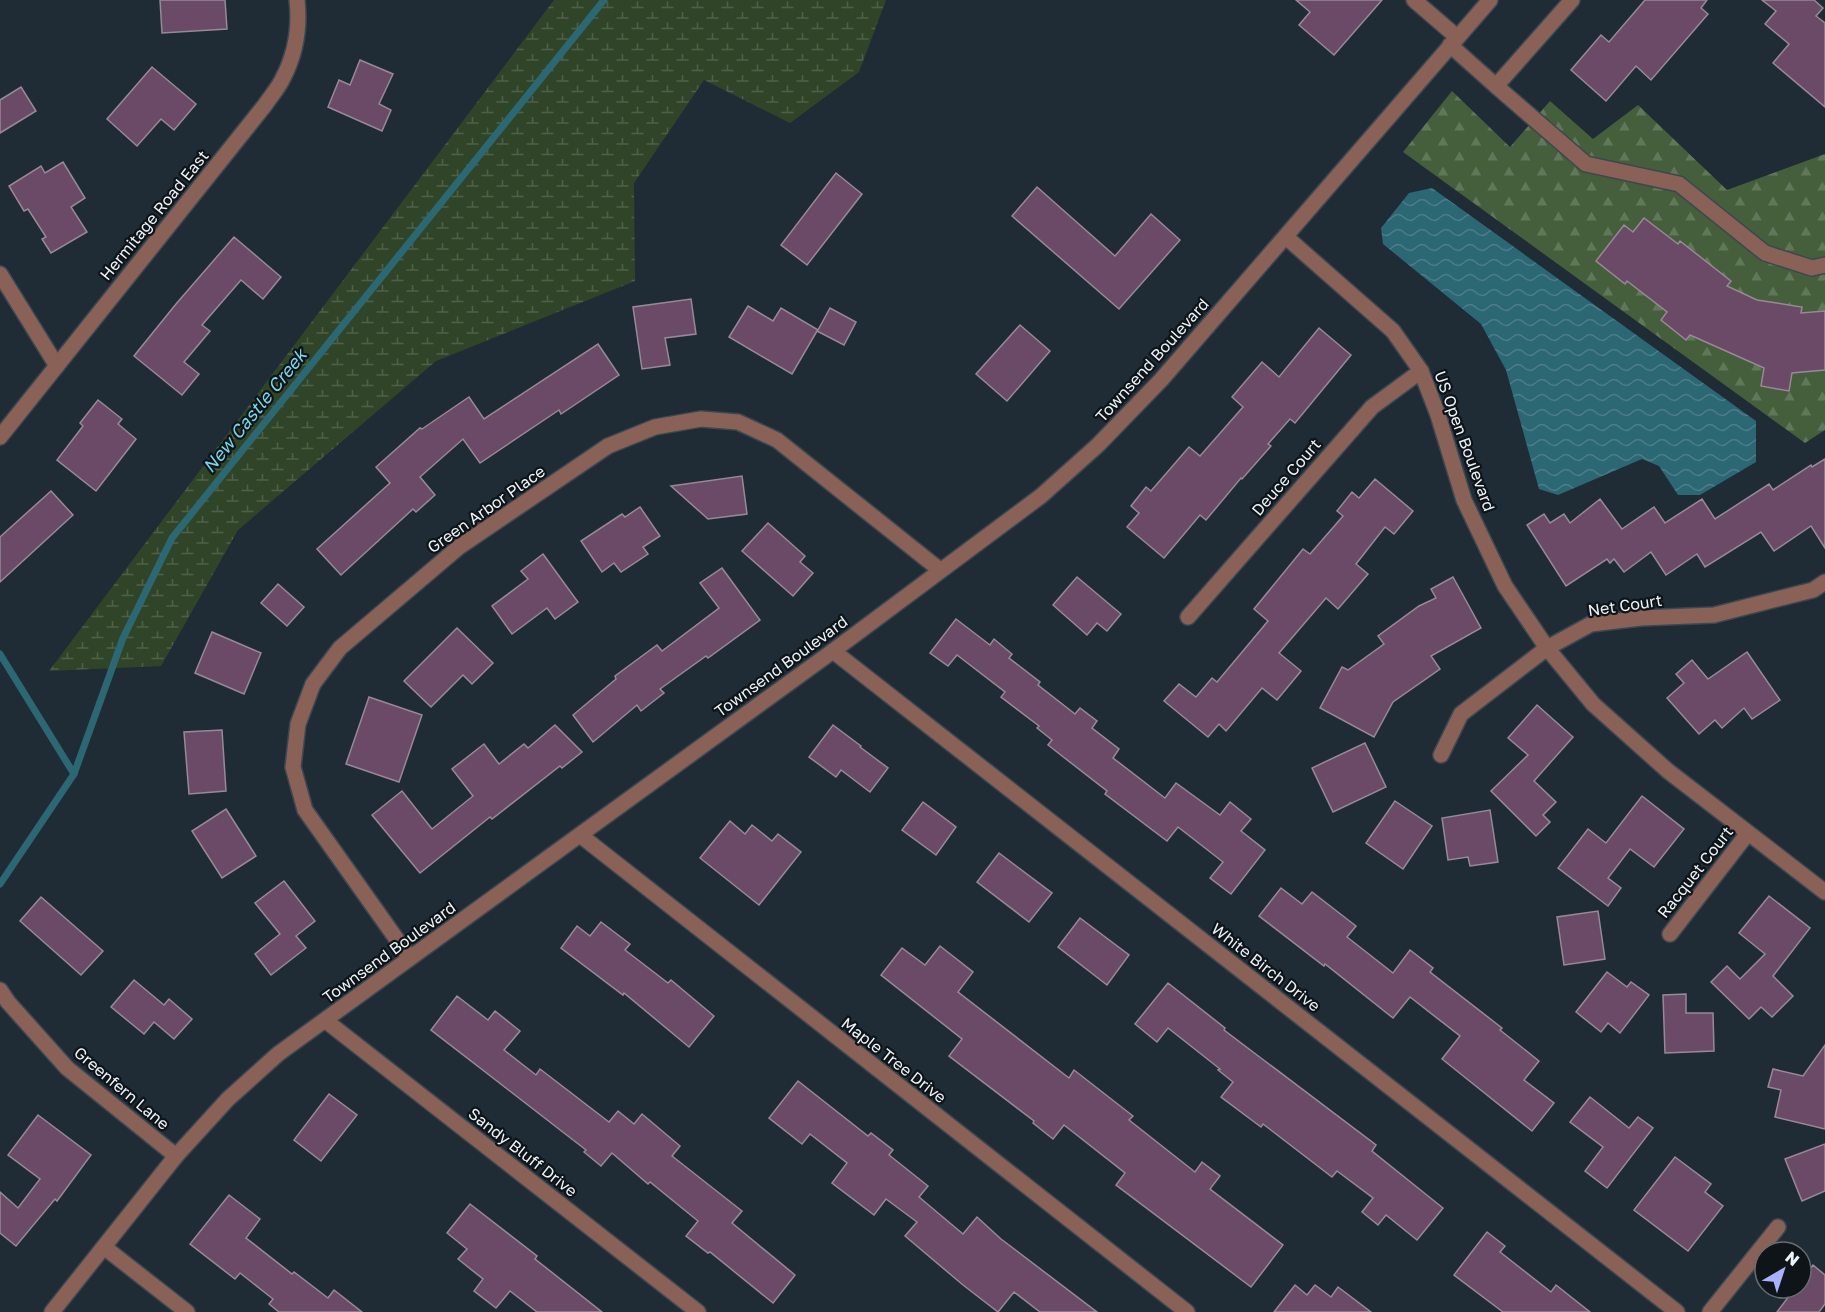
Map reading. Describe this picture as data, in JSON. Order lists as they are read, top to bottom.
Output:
{
  "streets": {
    "street": [
      "Hermitage Road East",
      "Townsend Boulevard",
      "US Open Boulevard",
      "Deuce Court",
      "Green Arbor Place",
      "Net Court",
      "Racquet Court",
      "White Birch Drive",
      "Maple Tree Drive",
      "Greenfern Lane",
      "Sandy Bluff Drive"
    ]
  },
  "crossings": [
    ["Townsend Boulevard", "US Open Boulevard"],
    ["Townsend Boulevard", "Green Arbor Place"],
    ["Townsend Boulevard", "White Birch Drive"],
    ["Townsend Boulevard", "Maple Tree Drive"],
    ["Townsend Boulevard", "Greenfern Lane"],
    ["Townsend Boulevard", "Sandy Bluff Drive"],
    ["US Open Boulevard", "Deuce Court"],
    ["US Open Boulevard", "Net Court"],
    ["US Open Boulevard", "Racquet Court"]
  ],
  "water": ["New Castle Creek"],
  "north": "top right"
}
